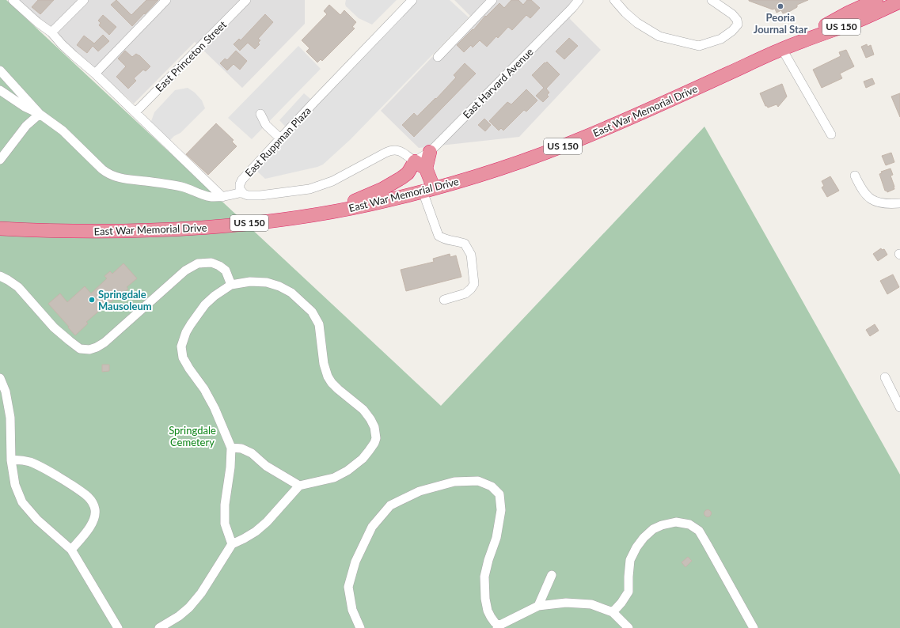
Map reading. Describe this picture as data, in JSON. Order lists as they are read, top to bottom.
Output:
{
  "streets": {
    "highway": ["US 150", "East War Memorial Drive"],
    "street": ["East Princeton Street", "East Harvard Avenue", "East Ruppman Plaza"]
  },
  "parks": ["Springdale Cemetery"],
  "places": ["Peoria Journal Star", "Springdale Mausoleum"]
}
